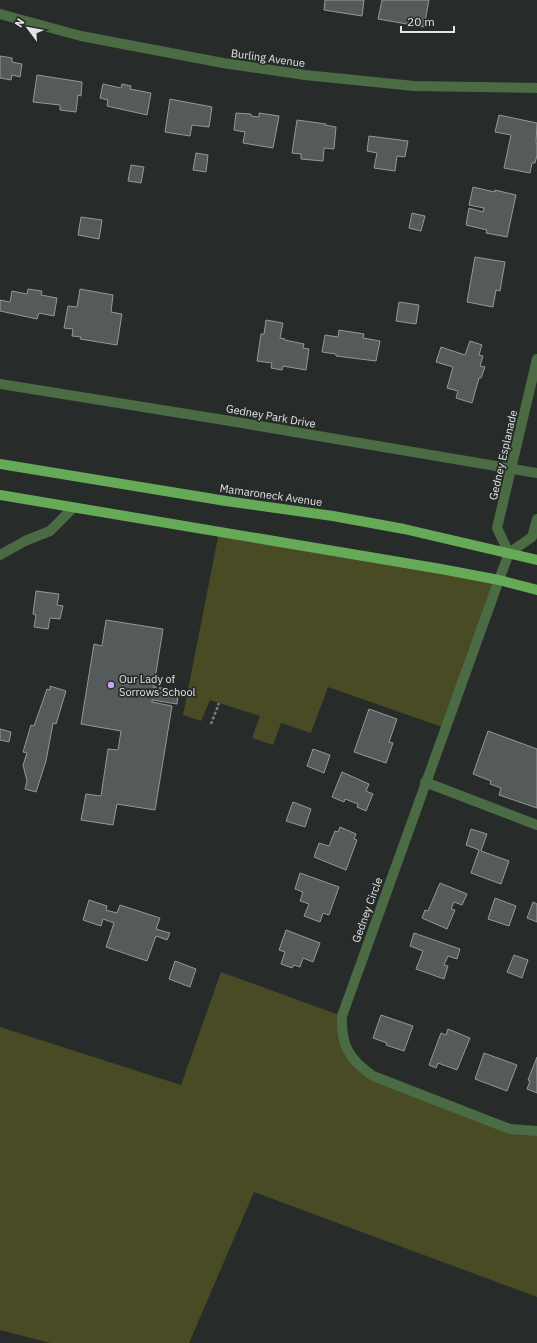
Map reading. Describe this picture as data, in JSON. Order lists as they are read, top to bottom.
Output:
{
  "streets": {
    "main road": ["Mamaroneck Avenue"],
    "street": [
      "Burling Avenue",
      "Gedney Park Drive",
      "Gedney Esplanade",
      "Gedney Circle"
    ]
  },
  "crossings": [
    ["Gedney Park Drive", "Gedney Esplanade"],
    ["Gedney Esplanade", "Mamaroneck Avenue"]
  ],
  "places": ["Our Lady of Sorrows School"],
  "scale_bar": "20 m",
  "north": "top left"
}
